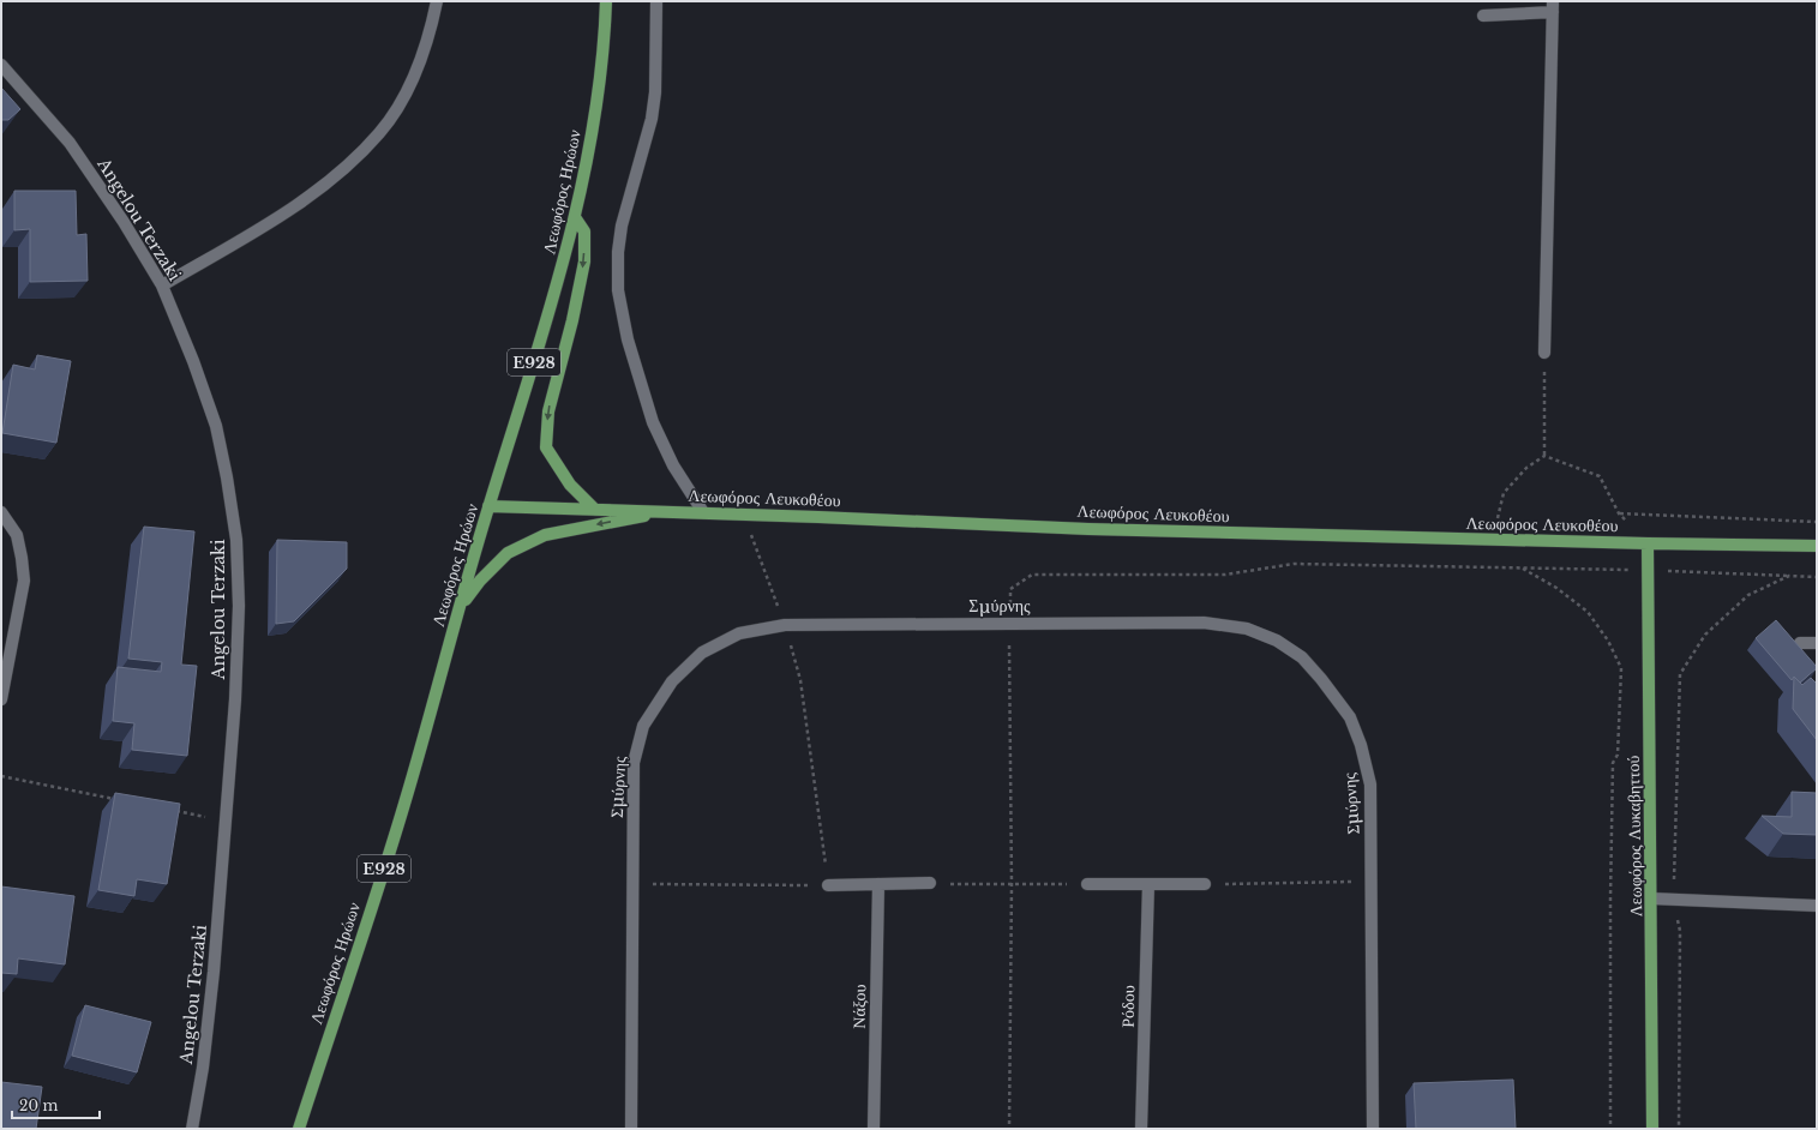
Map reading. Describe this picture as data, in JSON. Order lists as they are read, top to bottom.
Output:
{
  "streets": {
    "main road": [
      "Λεωφόρος Ηρώων",
      "E928",
      "Λεωφόρος Λευκοθέου",
      "Λεωφόρος Λυκαβηττού"
    ],
    "street": [
      "Angelou Terzaki",
      "Σμύρνης",
      "Νάξου",
      "Ρόδου"
    ]
  },
  "crossings": [
    ["Λεωφόρος Ηρώων", "Λεωφόρος Λευκοθέου"],
    ["Λεωφόρος Λευκοθέου", "Λεωφόρος Λυκαβηττού"]
  ],
  "scale_bar": "20 m"
}
